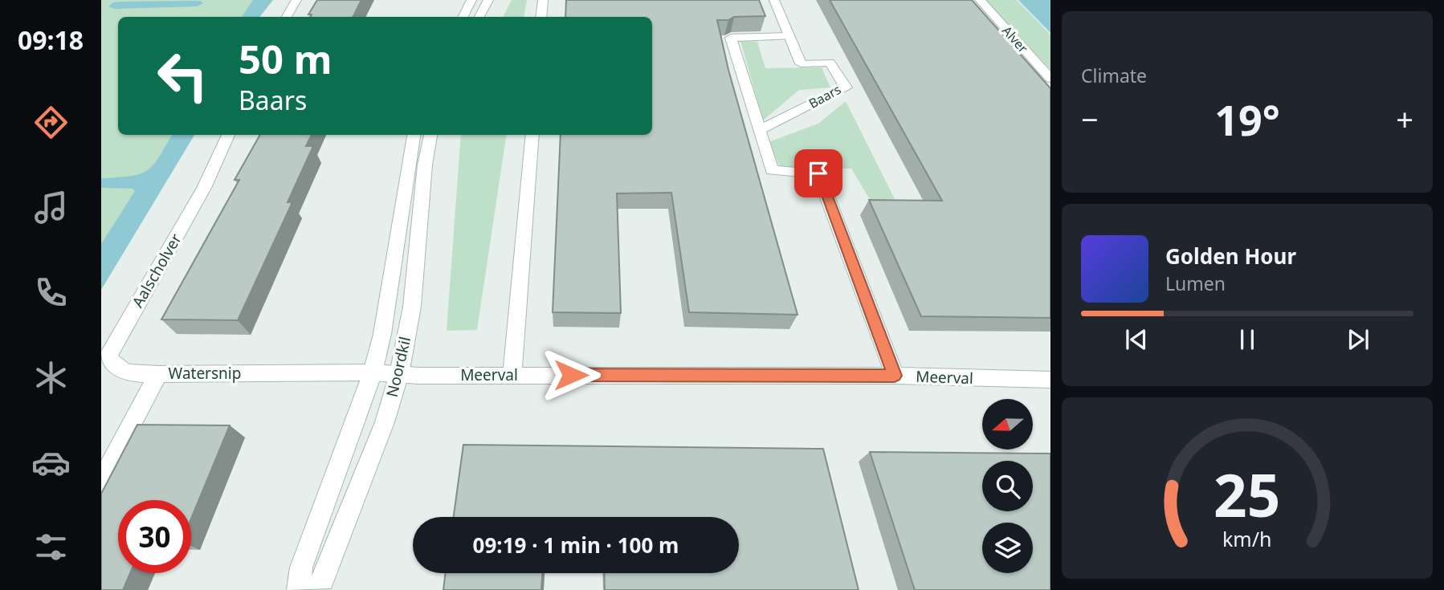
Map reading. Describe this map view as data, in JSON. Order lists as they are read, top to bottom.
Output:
{
  "streets": {
    "street": [
      "Alver",
      "Baars",
      "Aalscholver",
      "Noordkil",
      "Watersnip",
      "Meerval"
    ]
  },
  "crossings": [
    ["Aalscholver", "Watersnip"],
    ["Noordkil", "Watersnip"],
    ["Noordkil", "Meerval"],
    ["Watersnip", "Meerval"]
  ],
  "north": "left",
  "page": {
    "tabs": "09:18",
    "tile": "Climate",
    "turn": ["50 m", "Baars"],
    "heat": ["−", "19°", "+"],
    "song": ["Golden Hour", "Lumen"],
    "limit": "30",
    "trip": "09:19 · 1 min · 100 m",
    "gauge": ["25", "km/h"]
  }
}
